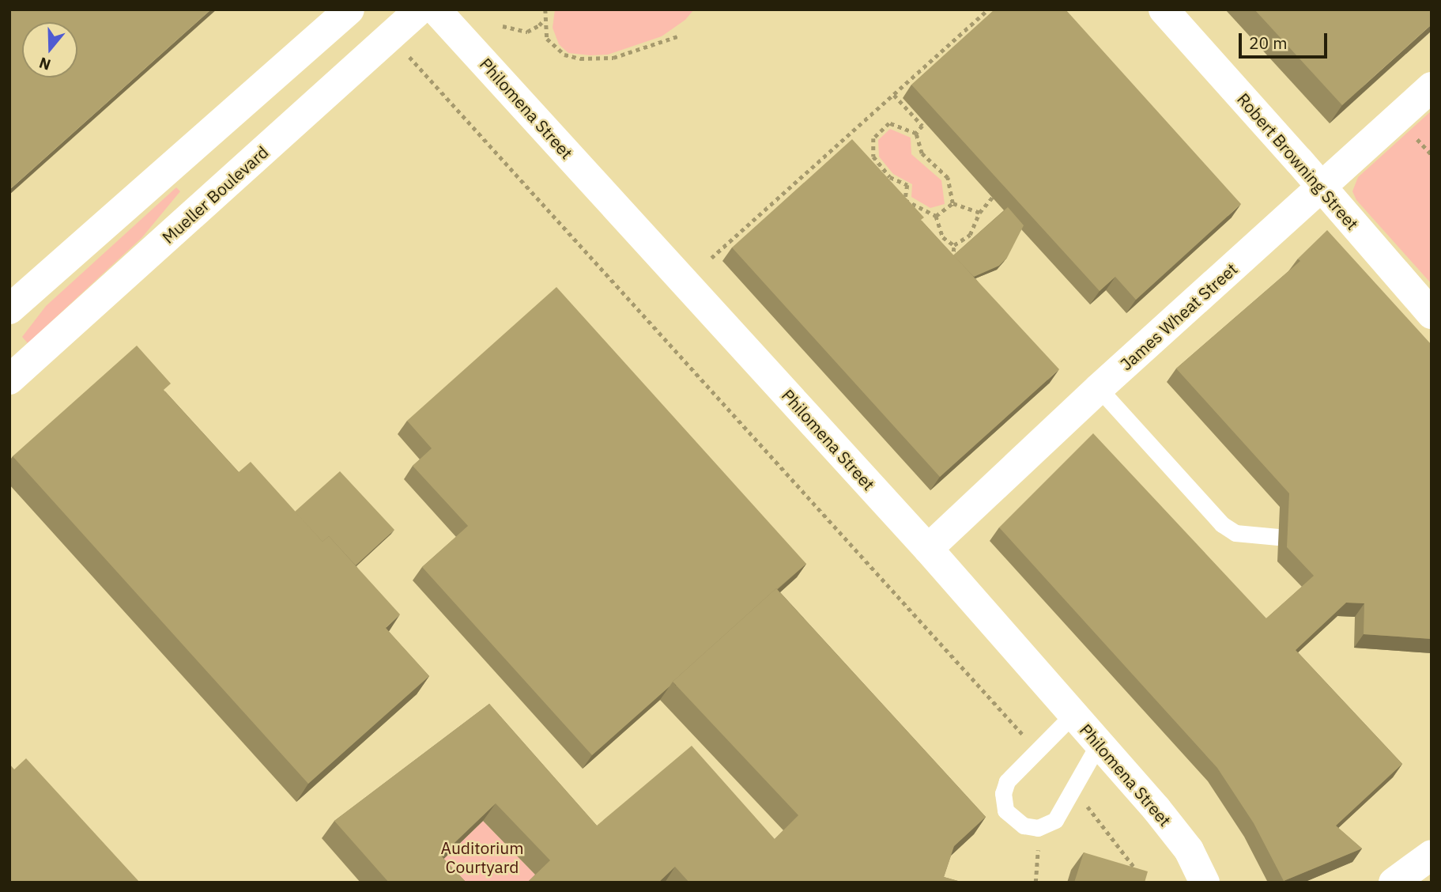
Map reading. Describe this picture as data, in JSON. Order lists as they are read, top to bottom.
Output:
{
  "streets": {
    "street": [
      "Philomena Street",
      "Robert Browning Street",
      "Mueller Boulevard",
      "James Wheat Street"
    ]
  },
  "crossings": [
    ["Philomena Street", "James Wheat Street"],
    ["Robert Browning Street", "James Wheat Street"]
  ],
  "parks": ["Auditorium Courtyard"],
  "scale_bar": "20 m",
  "north": "bottom"
}
